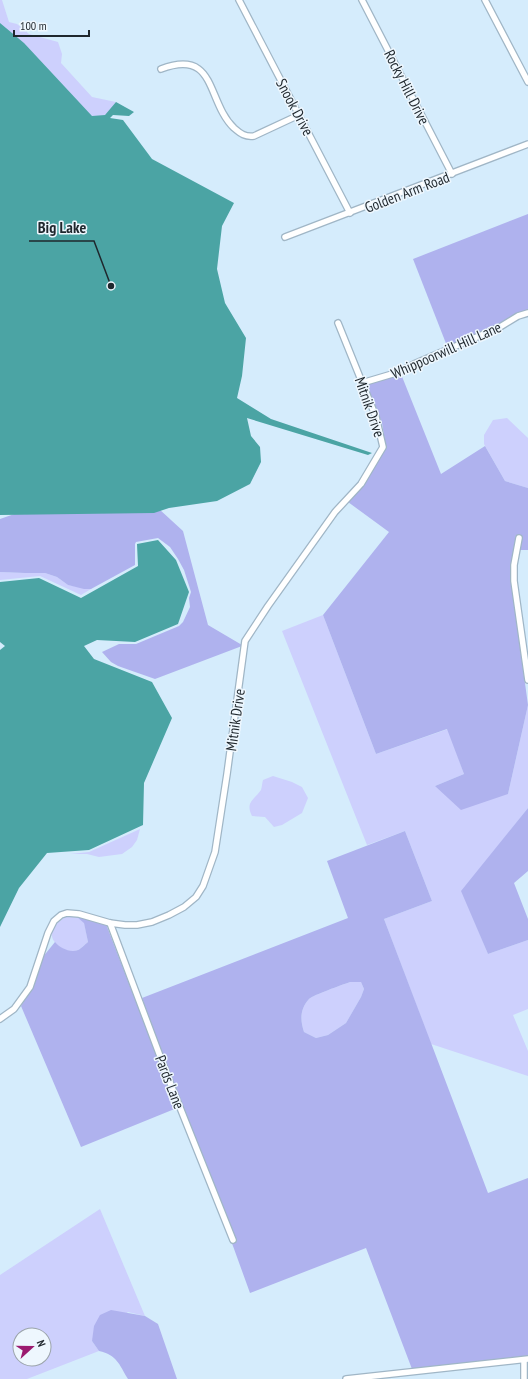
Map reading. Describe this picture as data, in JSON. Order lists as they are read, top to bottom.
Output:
{
  "streets": {
    "street": [
      "Rocky Hill Drive",
      "Snook Drive",
      "Golden Arm Road",
      "Whippoorwill Hill Lane",
      "Mitnik Drive",
      "Pards Lane"
    ]
  },
  "crossings": [
    ["Rocky Hill Drive", "Golden Arm Road"],
    ["Snook Drive", "Golden Arm Road"],
    ["Whippoorwill Hill Lane", "Mitnik Drive"],
    ["Mitnik Drive", "Pards Lane"]
  ],
  "places": ["Big Lake"],
  "scale_bar": "100 m",
  "north": "right"
}
